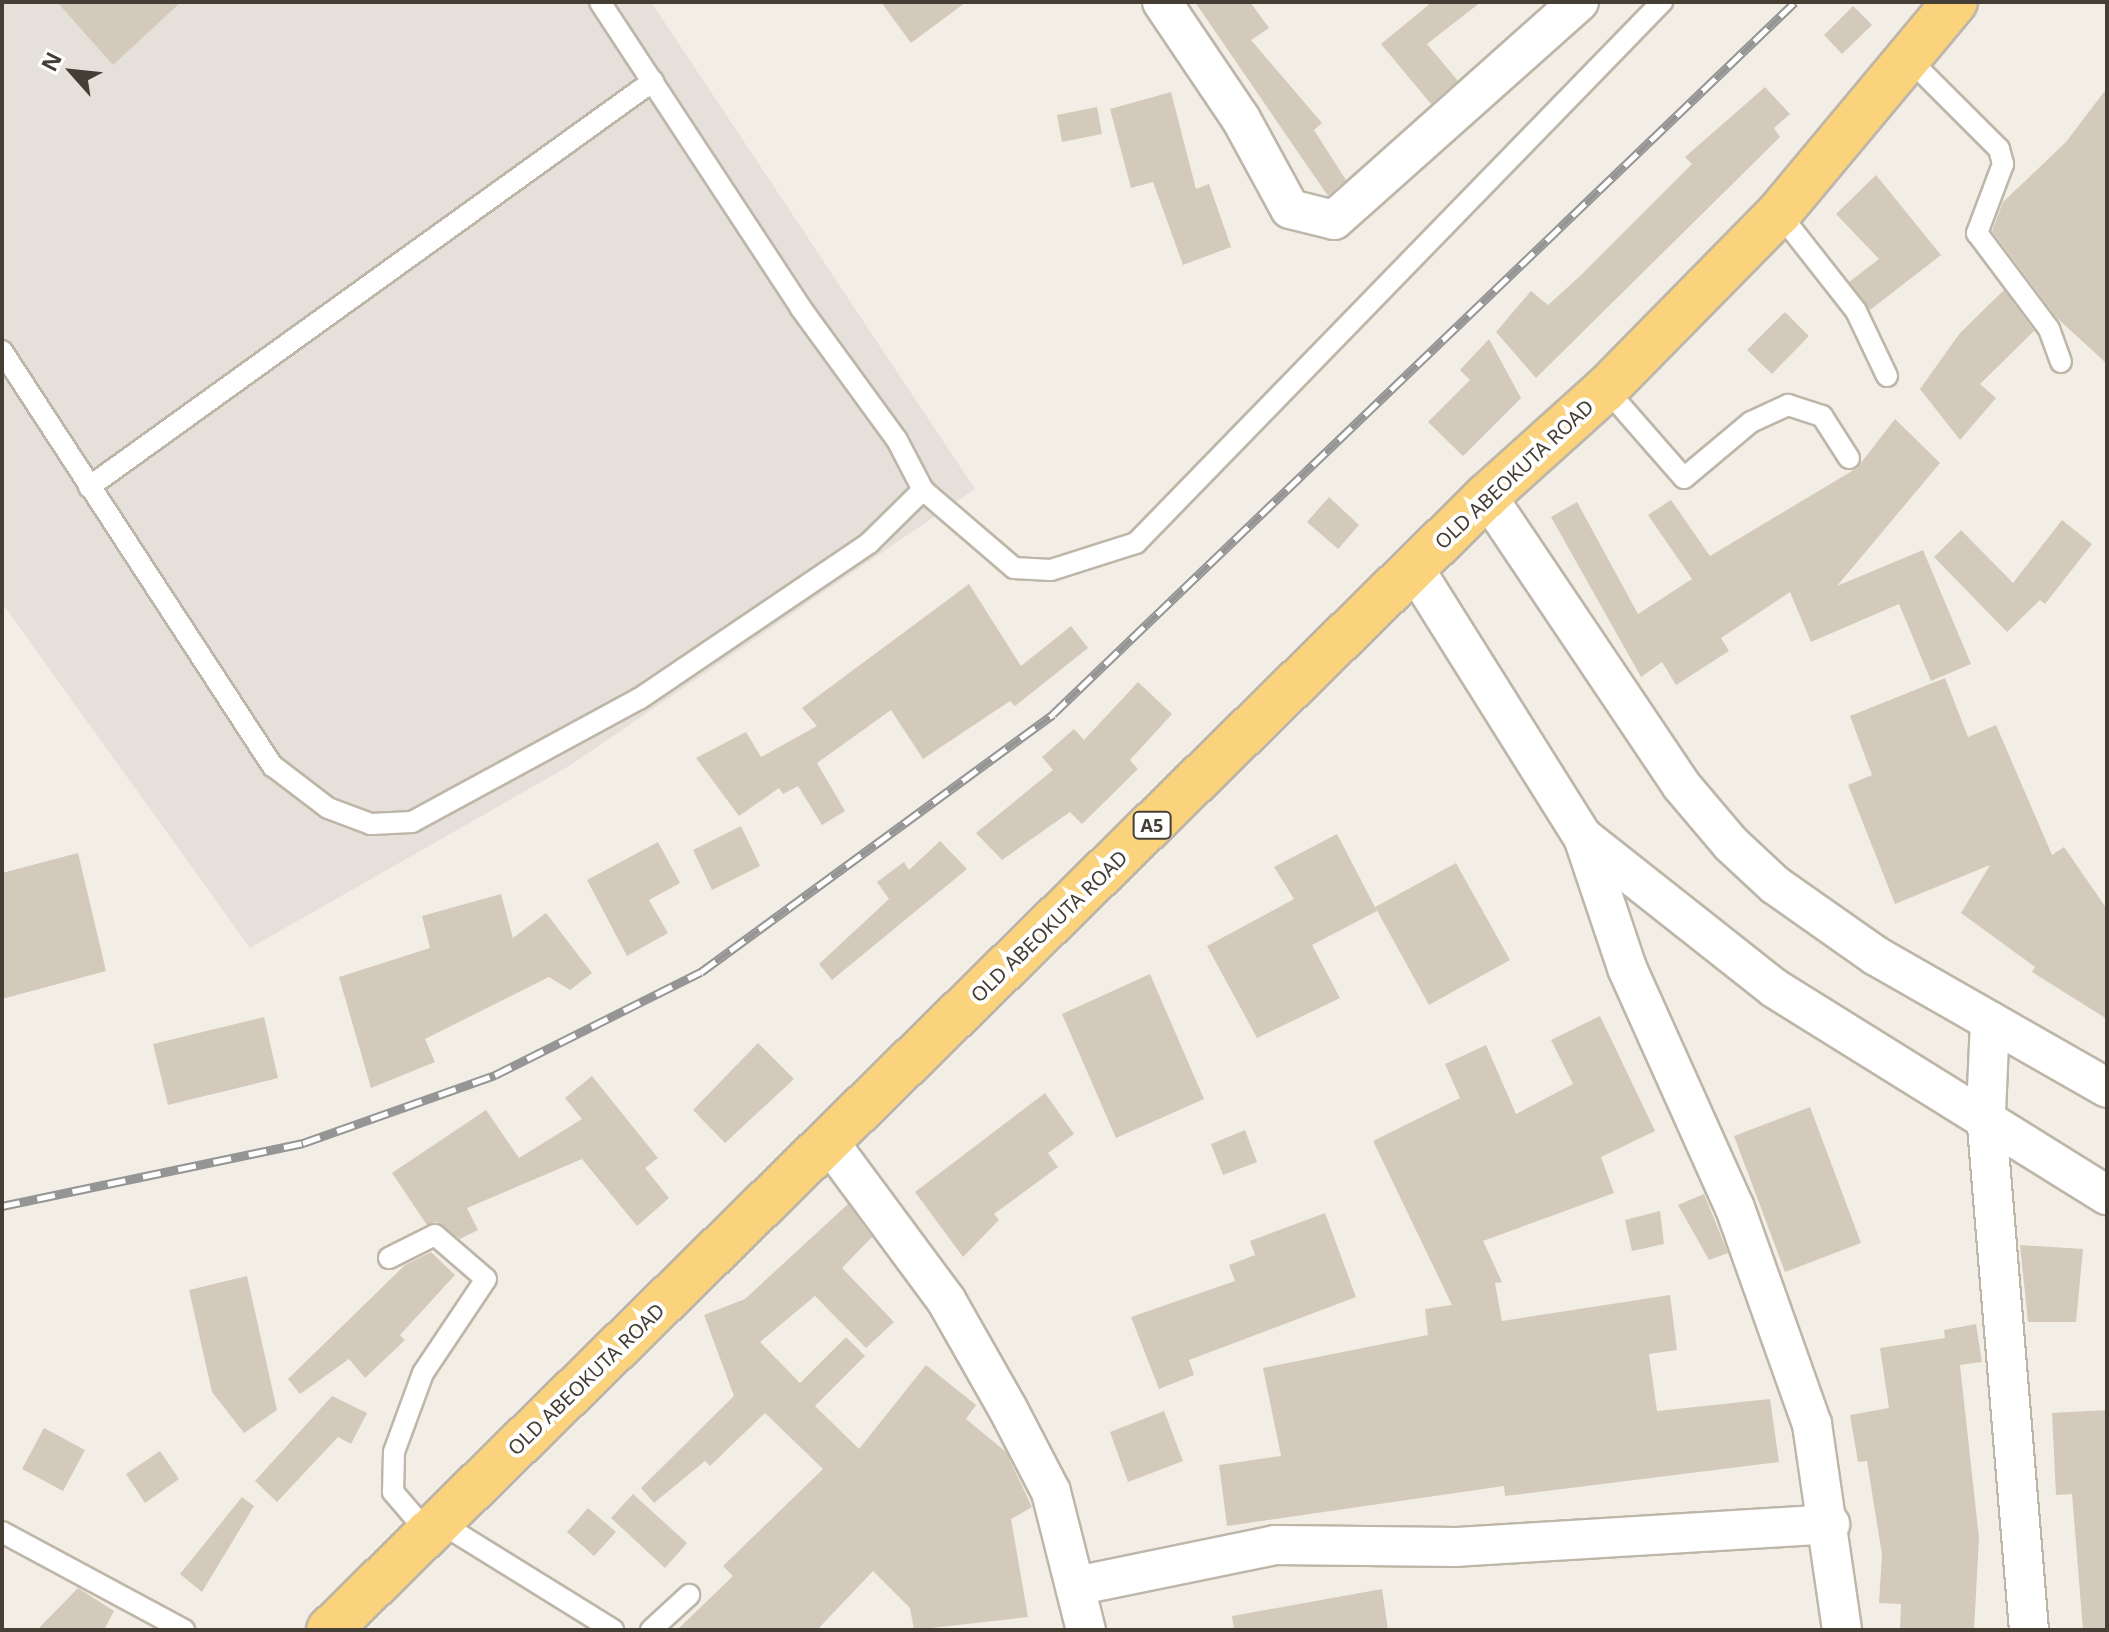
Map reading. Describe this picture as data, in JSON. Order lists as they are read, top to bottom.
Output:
{
  "streets": {
    "highway": ["OLD ABEOKUTA ROAD", "A5"]
  },
  "north": "top left"
}
